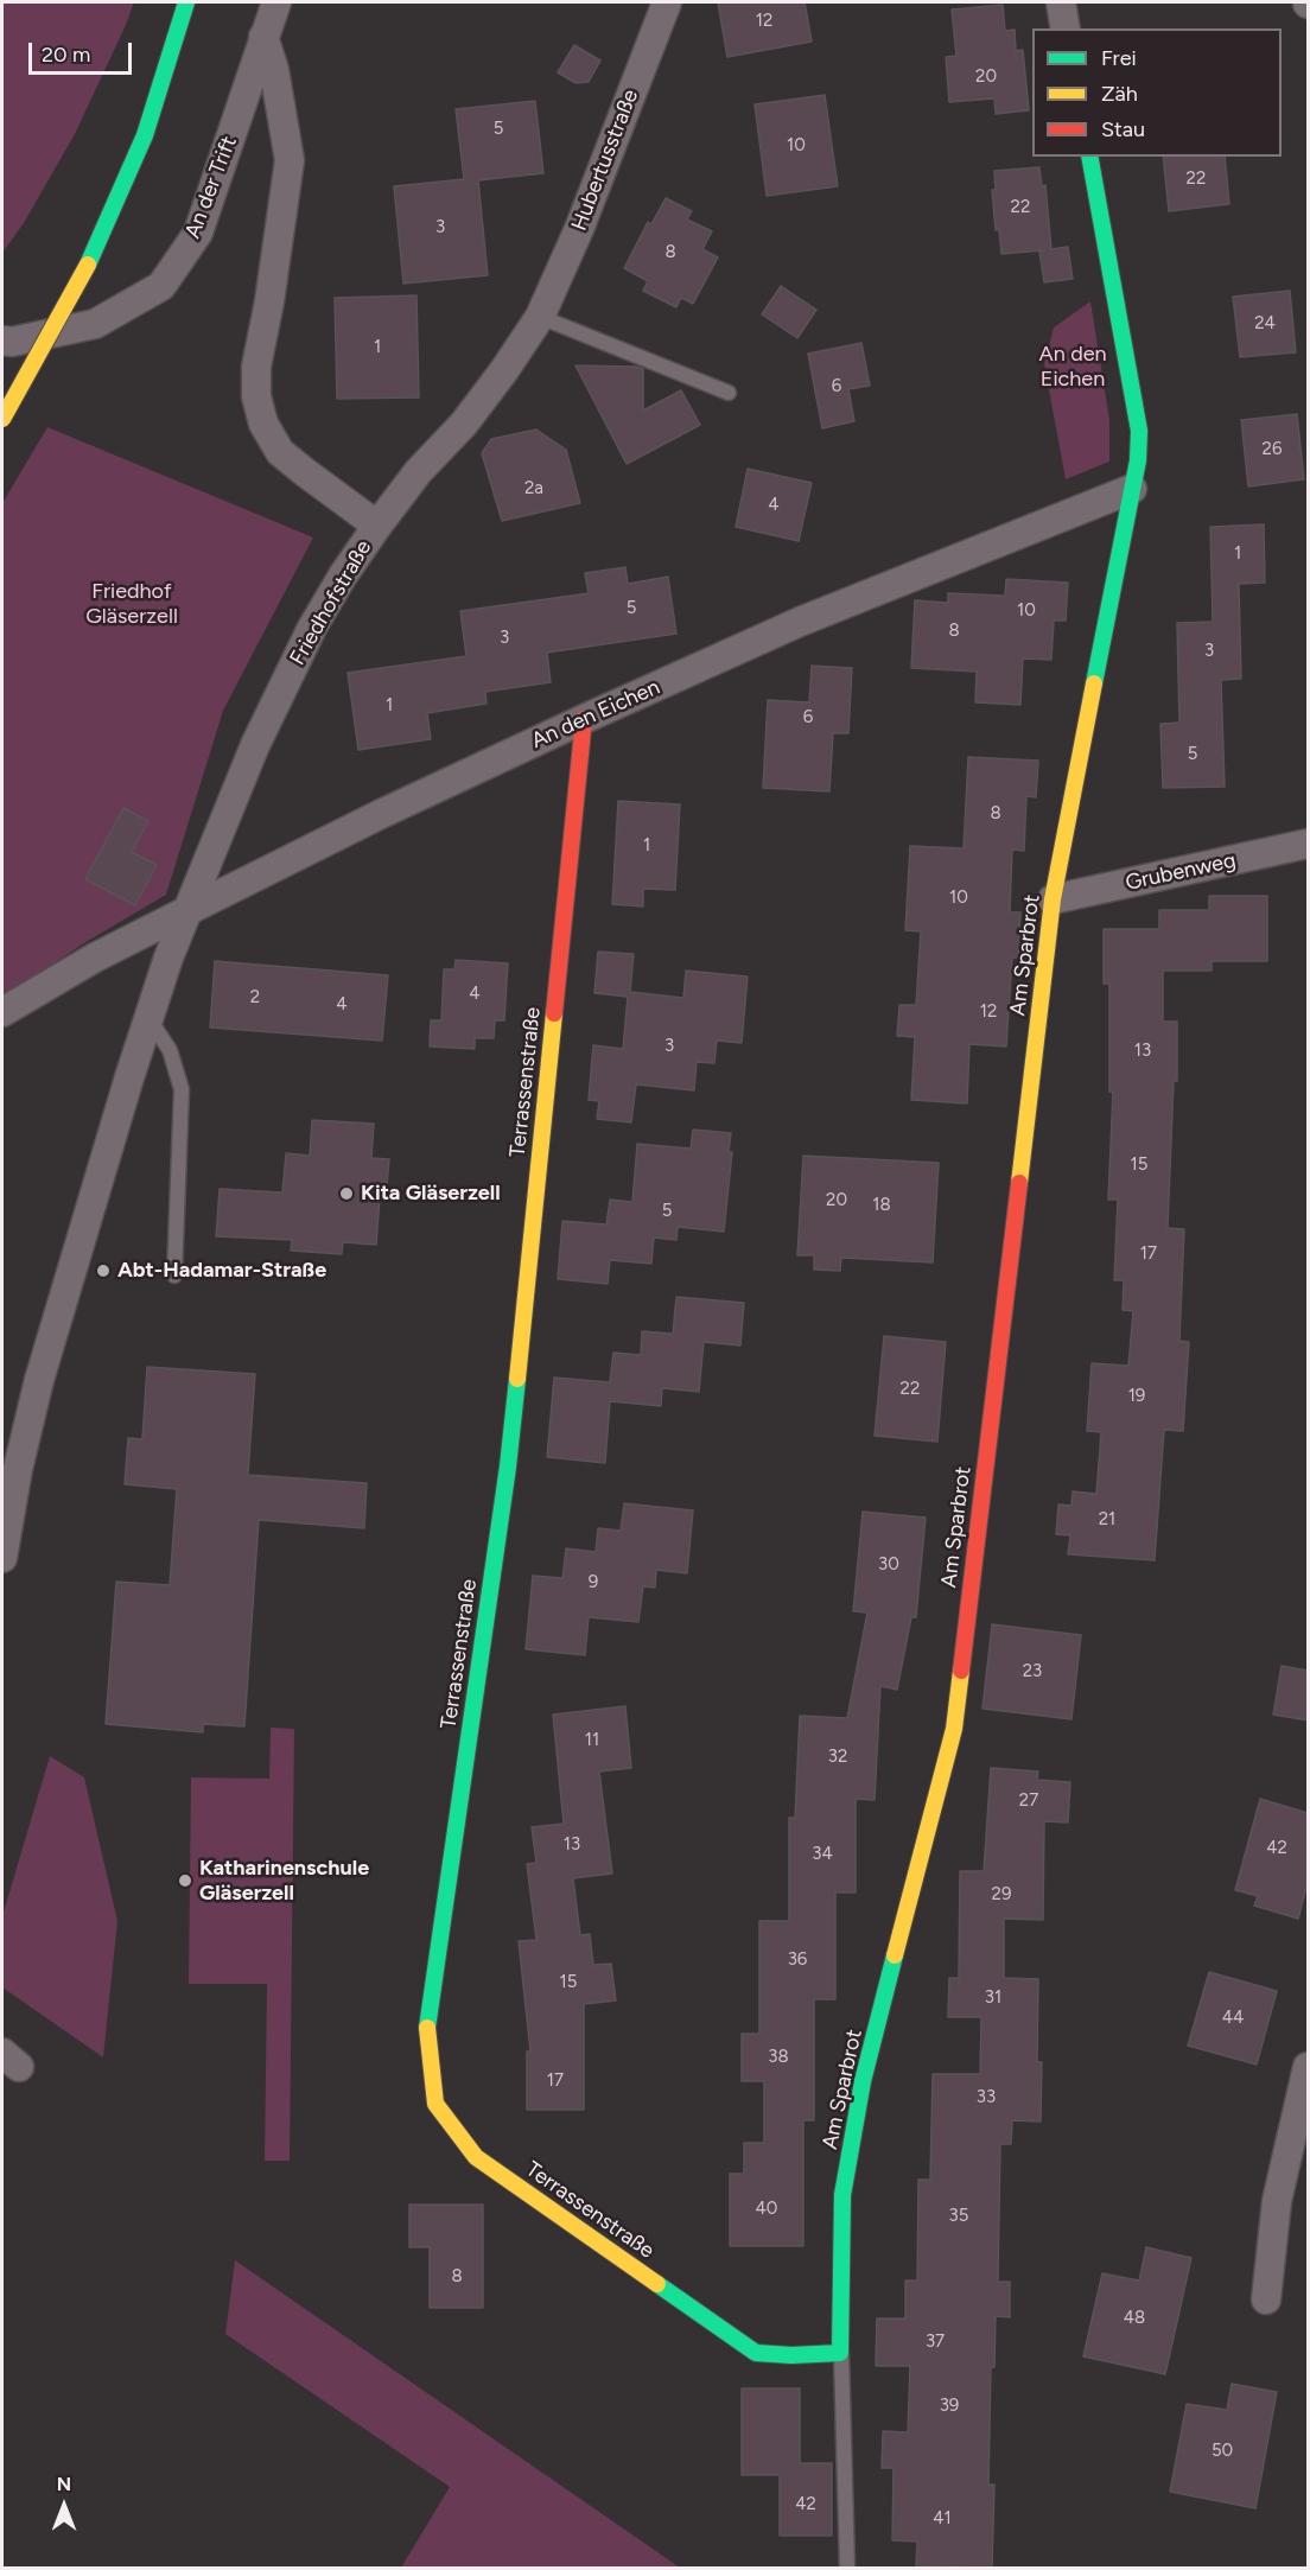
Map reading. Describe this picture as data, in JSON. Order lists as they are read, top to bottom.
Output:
{
  "streets": {
    "street": [
      "Hubertusstraße",
      "An der Trift",
      "Friedhofstraße",
      "An den Eichen",
      "Grubenweg",
      "Am Sparbrot",
      "Terrassenstraße"
    ]
  },
  "crossings": [
    ["Hubertusstraße", "Friedhofstraße"],
    ["An der Trift", "Friedhofstraße"],
    ["Friedhofstraße", "An den Eichen"],
    ["An den Eichen", "Am Sparbrot"],
    ["An den Eichen", "Terrassenstraße"],
    ["Grubenweg", "Am Sparbrot"],
    ["Am Sparbrot", "Terrassenstraße"]
  ],
  "parks": ["An den Eichen", "Friedhof Gläserzell"],
  "places": ["Kita Gläserzell", "Abt-Hadamar-Straße", "Katharinenschule Gläserzell"],
  "house_numbers": [
    "12",
    "20",
    "5",
    "10",
    "22",
    "22",
    "3",
    "8",
    "24",
    "1",
    "6",
    "26",
    "2a",
    "4",
    "1",
    "5",
    "10",
    "8",
    "3",
    "3",
    "1",
    "6",
    "5",
    "8",
    "1",
    "10",
    "4",
    "2",
    "4",
    "12",
    "3",
    "13",
    "15",
    "20",
    "18",
    "5",
    "17",
    "22",
    "19",
    "21",
    "30",
    "9",
    "23",
    "11",
    "32",
    "27",
    "13",
    "42",
    "34",
    "29",
    "36",
    "15",
    "31",
    "44",
    "38",
    "17",
    "33",
    "40",
    "35",
    "8",
    "48",
    "37",
    "39",
    "50",
    "42",
    "41"
  ],
  "legend": ["Frei", "Zäh", "Stau"],
  "scale_bar": "20 m",
  "north": "top"
}
